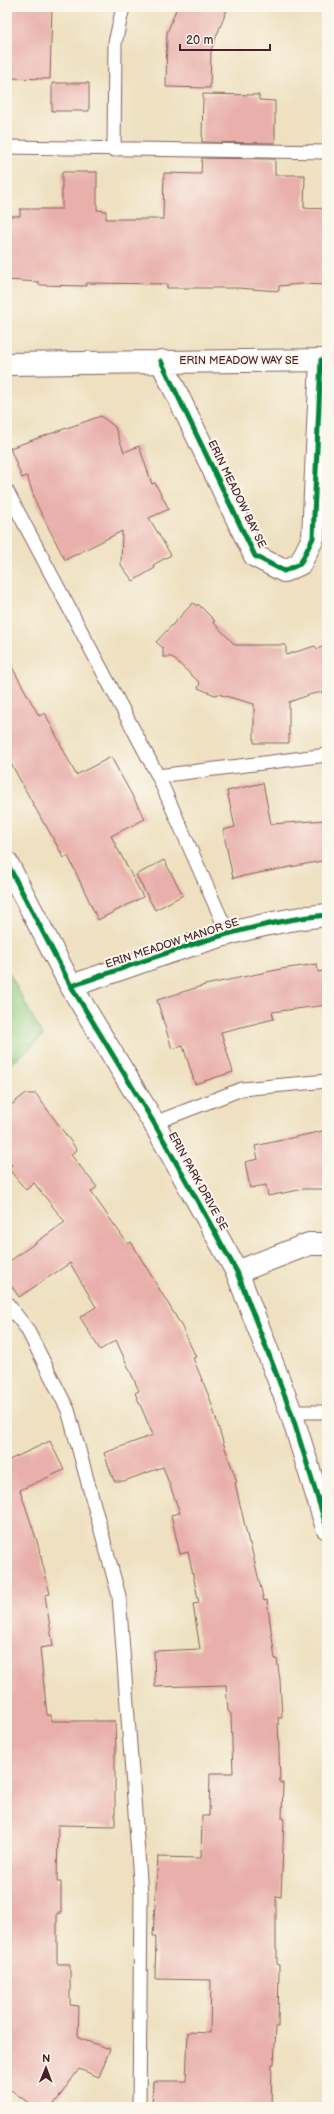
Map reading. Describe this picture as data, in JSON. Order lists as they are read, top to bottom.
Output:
{
  "streets": {
    "street": [
      "ERIN MEADOW WAY SE",
      "ERIN MEADOW BAY SE",
      "ERIN MEADOW MANOR SE",
      "ERIN PARK DRIVE SE"
    ]
  },
  "crossings": [
    ["ERIN MEADOW WAY SE", "ERIN MEADOW BAY SE"],
    ["ERIN MEADOW MANOR SE", "ERIN PARK DRIVE SE"]
  ],
  "scale_bar": "20 m",
  "north": "top"
}
